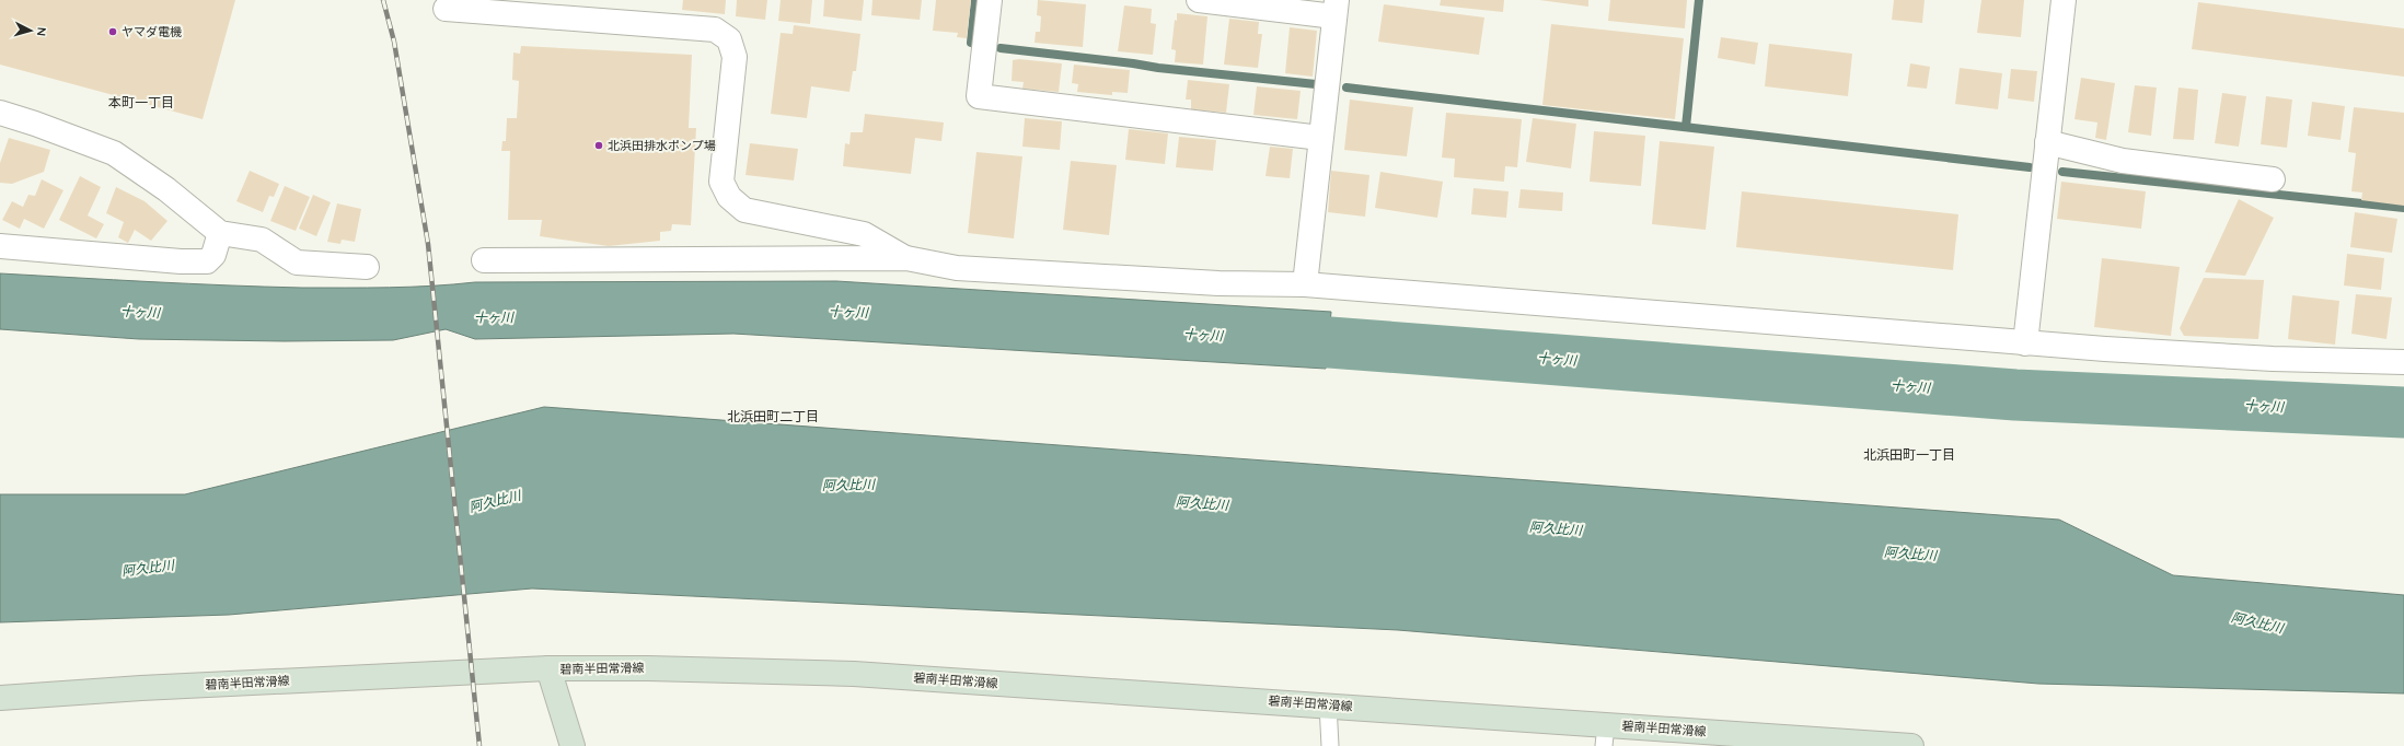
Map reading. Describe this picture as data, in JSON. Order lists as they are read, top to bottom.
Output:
{
  "streets": {
    "main road": ["碧南半田常滑線"]
  },
  "districts": ["本町一丁目", "北浜田町二丁目", "北浜田町一丁目"],
  "water": ["十ヶ川", "阿久比川"],
  "places": ["ヤマダ電機", "北浜田排水ポンプ場"],
  "north": "right"
}
